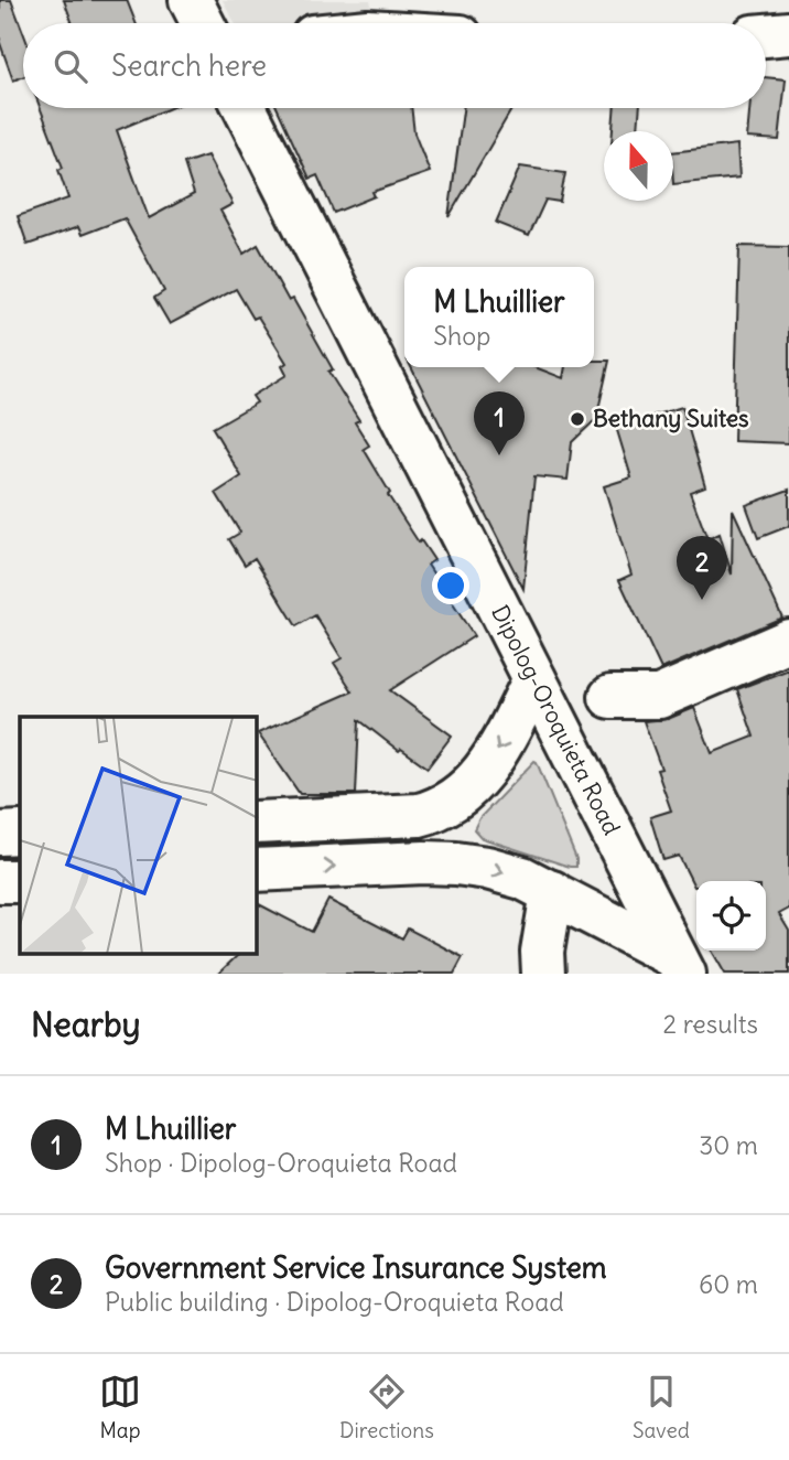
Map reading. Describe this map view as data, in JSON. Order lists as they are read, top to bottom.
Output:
{
  "streets": {
    "main road": ["Dipolog-Oroquieta Road"]
  },
  "places": ["Bethany Suites"],
  "north": "top",
  "page": {
    "search": "Search here",
    "popup": ["M Lhuillier", "Shop"],
    "pins": ["1", "2"],
    "heading": ["Nearby", "2 results"],
    "list": [
      {
        "mark": "1",
        "name": "M Lhuillier",
        "note": "Shop · Dipolog-Oroquieta Road",
        "value": "30 m"
      },
      {
        "mark": "2",
        "name": "Government Service Insurance System",
        "note": "Public building · Dipolog-Oroquieta Road",
        "value": "60 m"
      }
    ],
    "nav": ["Map", "Directions", "Saved"]
  }
}
